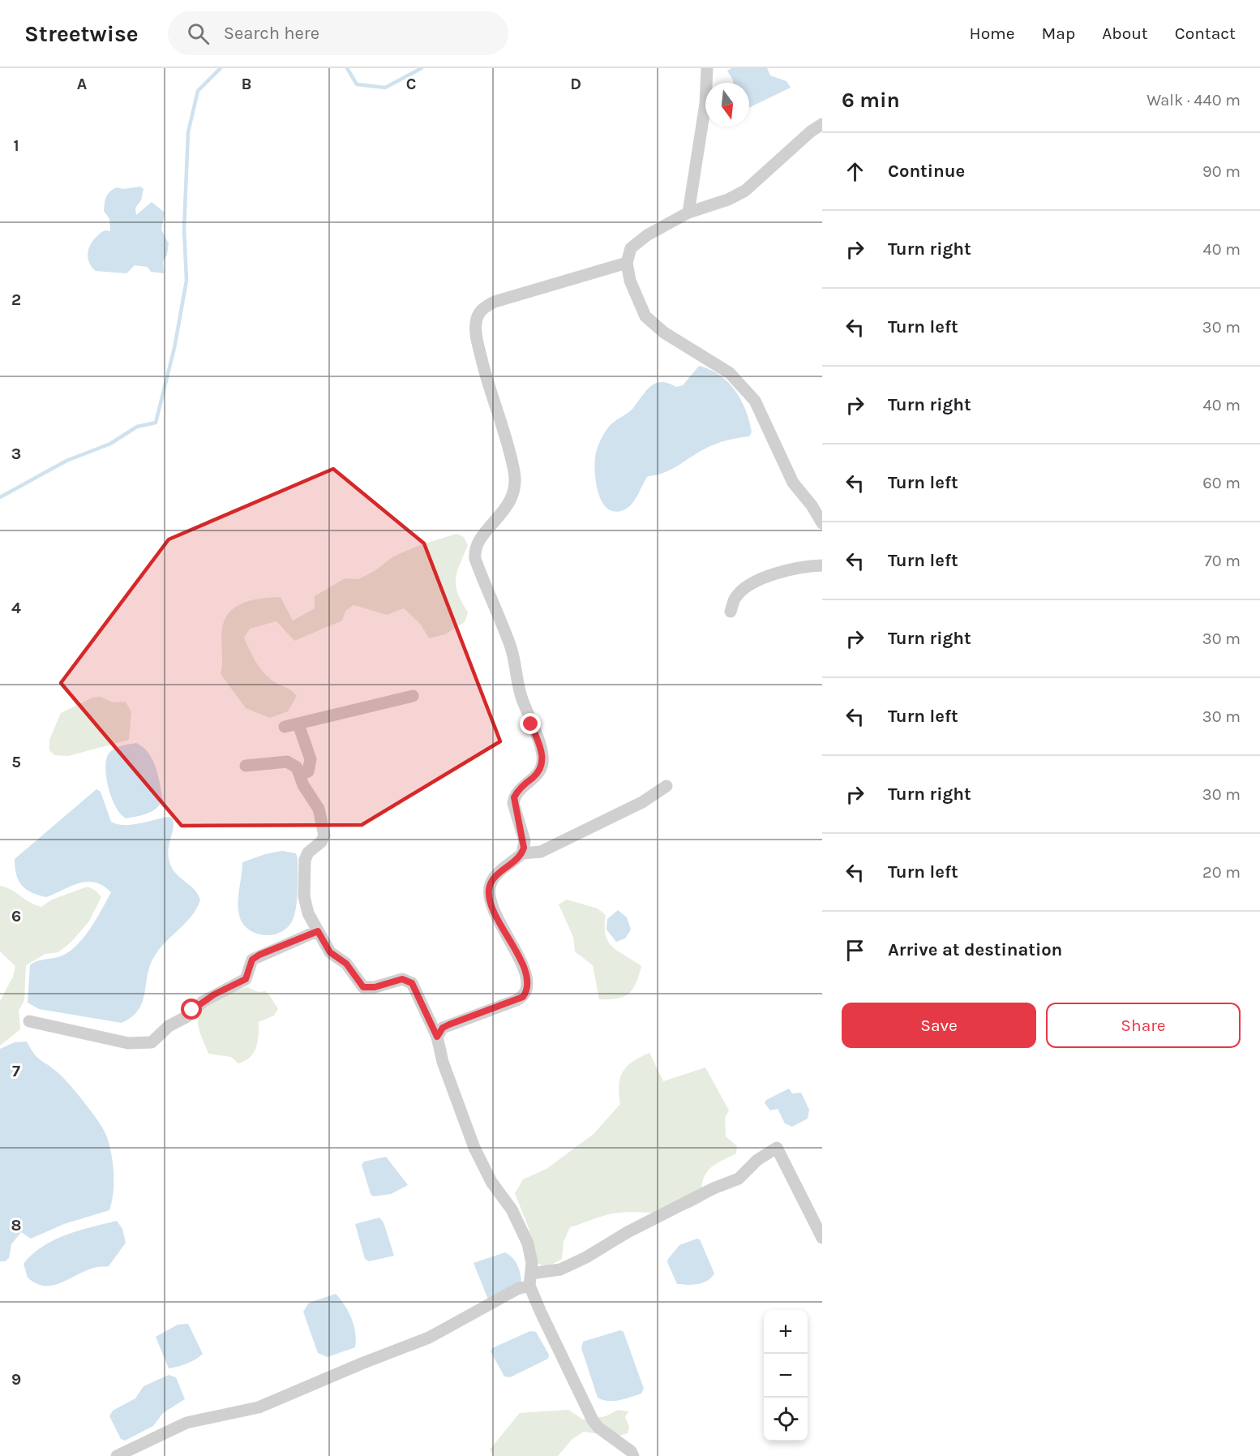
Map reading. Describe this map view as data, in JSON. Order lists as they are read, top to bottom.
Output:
{
  "north": "bottom",
  "page": {
    "header": "Streetwise",
    "search": "Search here",
    "nav": [
      "Home",
      "Map",
      "About",
      "Contact"
    ],
    "heading": ["6 min", "Walk · 440 m"],
    "list": [
      ["Continue", "90 m"],
      ["Turn right", "40 m"],
      ["Turn left", "30 m"],
      ["Turn right", "40 m"],
      ["Turn left", "60 m"],
      ["Turn left", "70 m"],
      ["Turn right", "30 m"],
      ["Turn left", "30 m"],
      ["Turn right", "30 m"],
      ["Turn left", "20 m"],
      "Arrive at destination"
    ],
    "buttons": ["Save", "Share"],
    "map_buttons": ["+", "−"]
  },
  "grid": {
    "columns": [
      "A",
      "B",
      "C",
      "D"
    ],
    "rows": [
      "1",
      "2",
      "3",
      "4",
      "5",
      "6",
      "7",
      "8",
      "9"
    ]
  }
}
